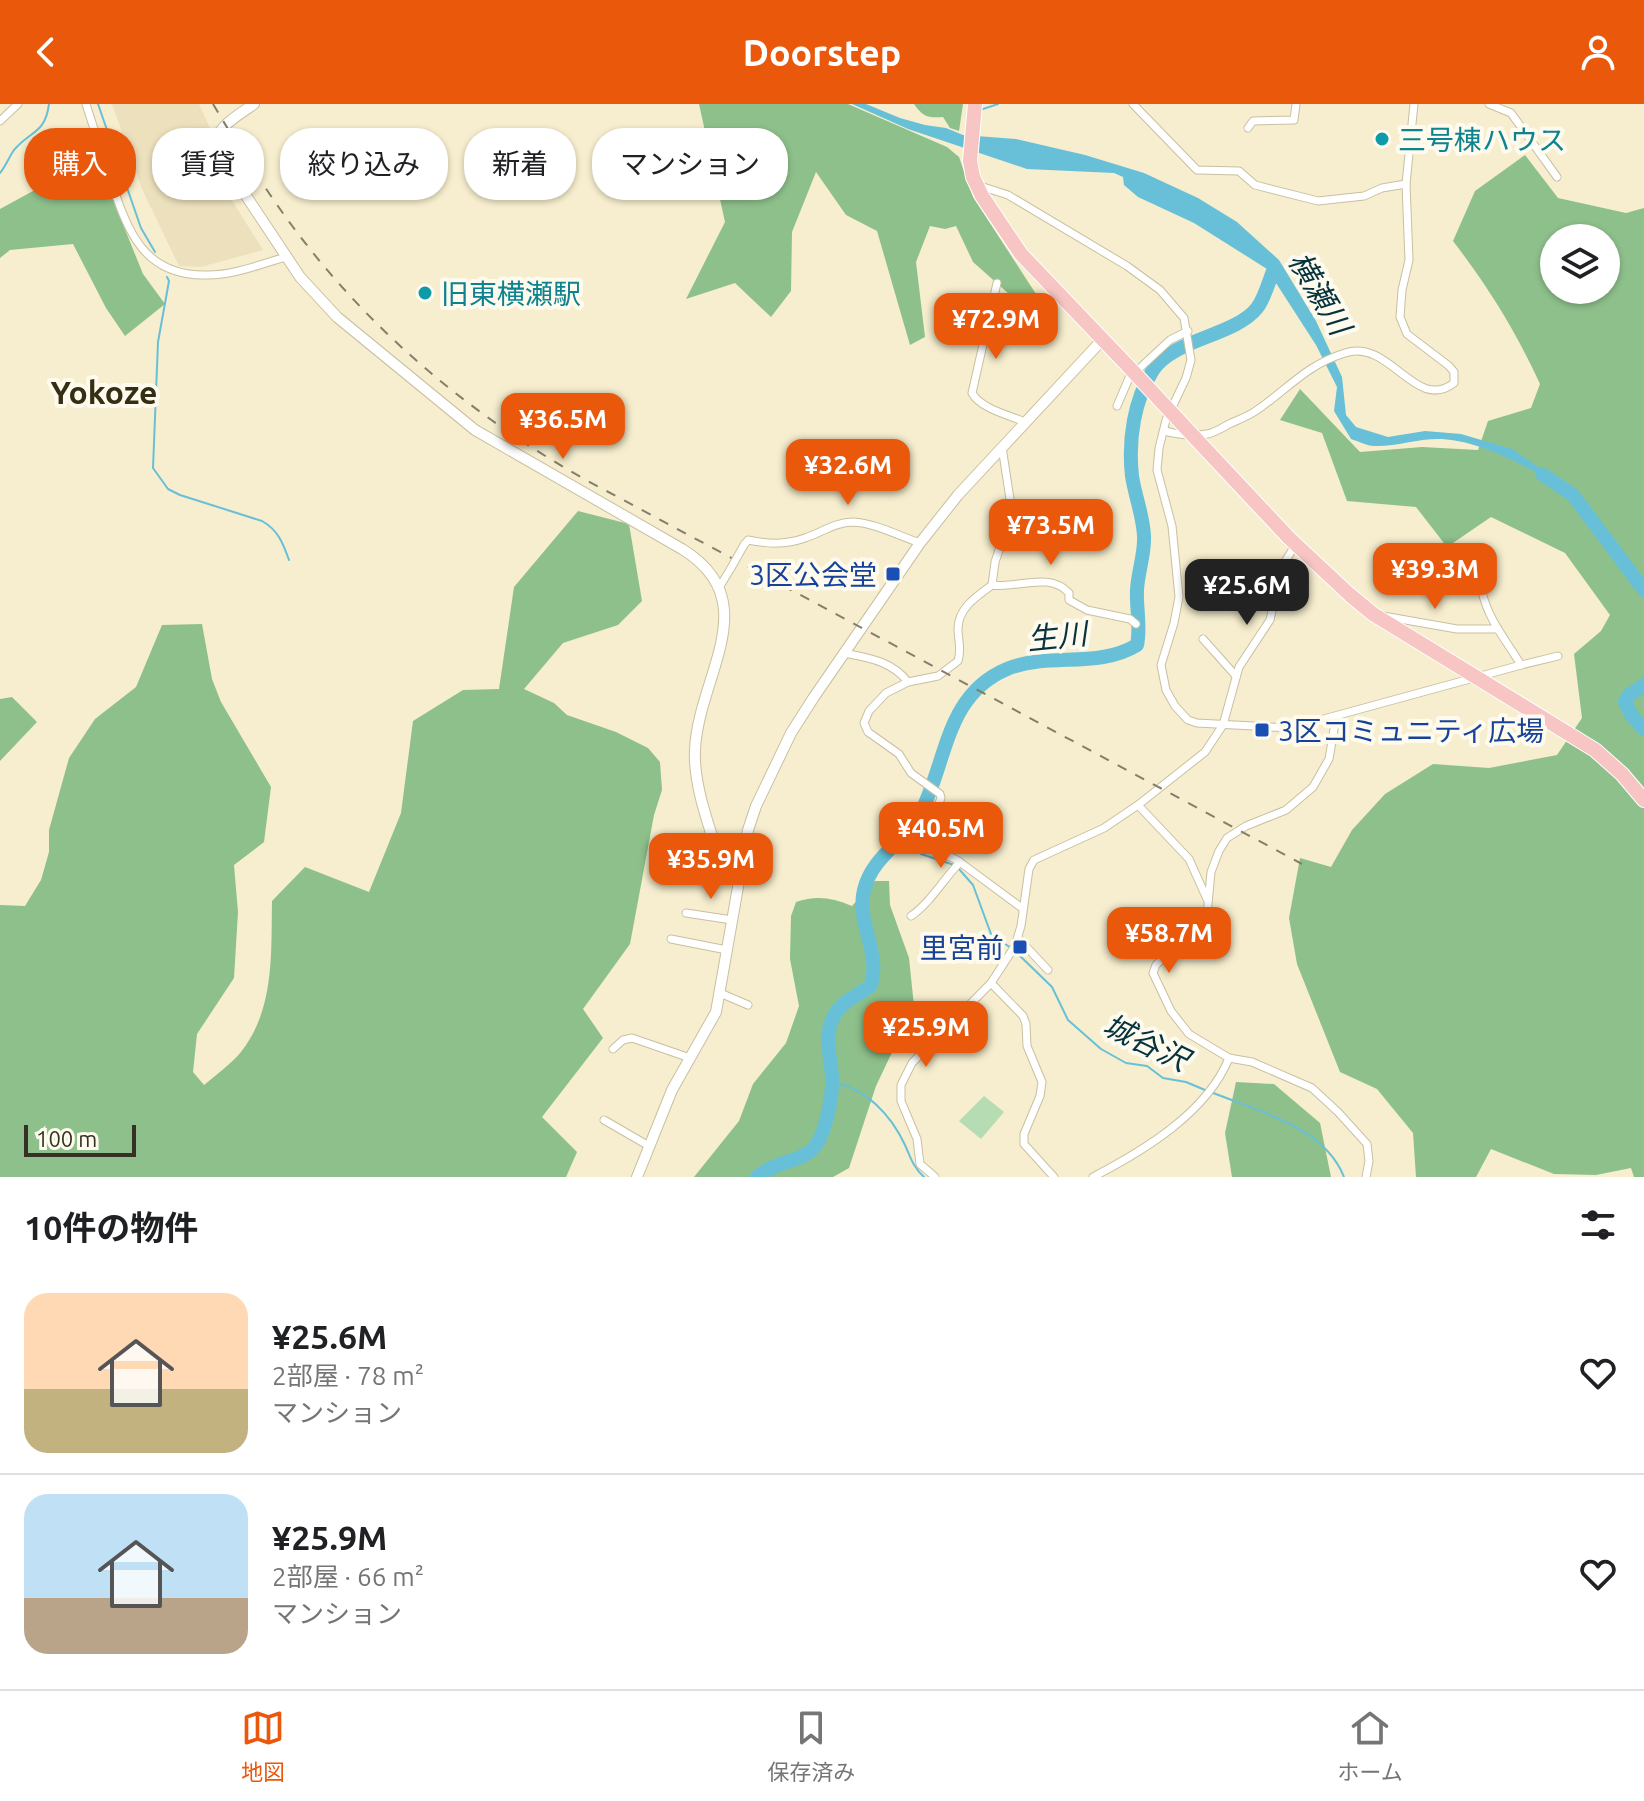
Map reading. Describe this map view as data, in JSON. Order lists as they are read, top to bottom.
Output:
{
  "districts": ["Yokoze"],
  "water": ["横瀬川", "生川", "城谷沢"],
  "places": {
    "other": ["三号棟ハウス", "旧東横瀬駅"],
    "transit": ["3区公会堂", "3区コミュニティ広場", "里宮前"]
  },
  "scale_bar": "100 m",
  "page": {
    "header": "Doorstep",
    "chip": [
      "購入",
      "賃貸",
      "絞り込み",
      "新着",
      "マンション"
    ],
    "price": [
      "¥72.9M",
      "¥36.5M",
      "¥32.6M",
      "¥73.5M",
      "¥39.3M",
      "¥25.6M",
      "¥40.5M",
      "¥35.9M",
      "¥58.7M",
      "¥25.9M"
    ],
    "scale": "100 m",
    "heading": "10件の物件",
    "list": [
      {
        "name": "¥25.6M",
        "note": "2部屋 · 78 m² · マンション"
      },
      {
        "name": "¥25.9M",
        "note": "2部屋 · 66 m² · マンション"
      }
    ],
    "tabs": ["地図", "保存済み", "ホーム"]
  }
}
